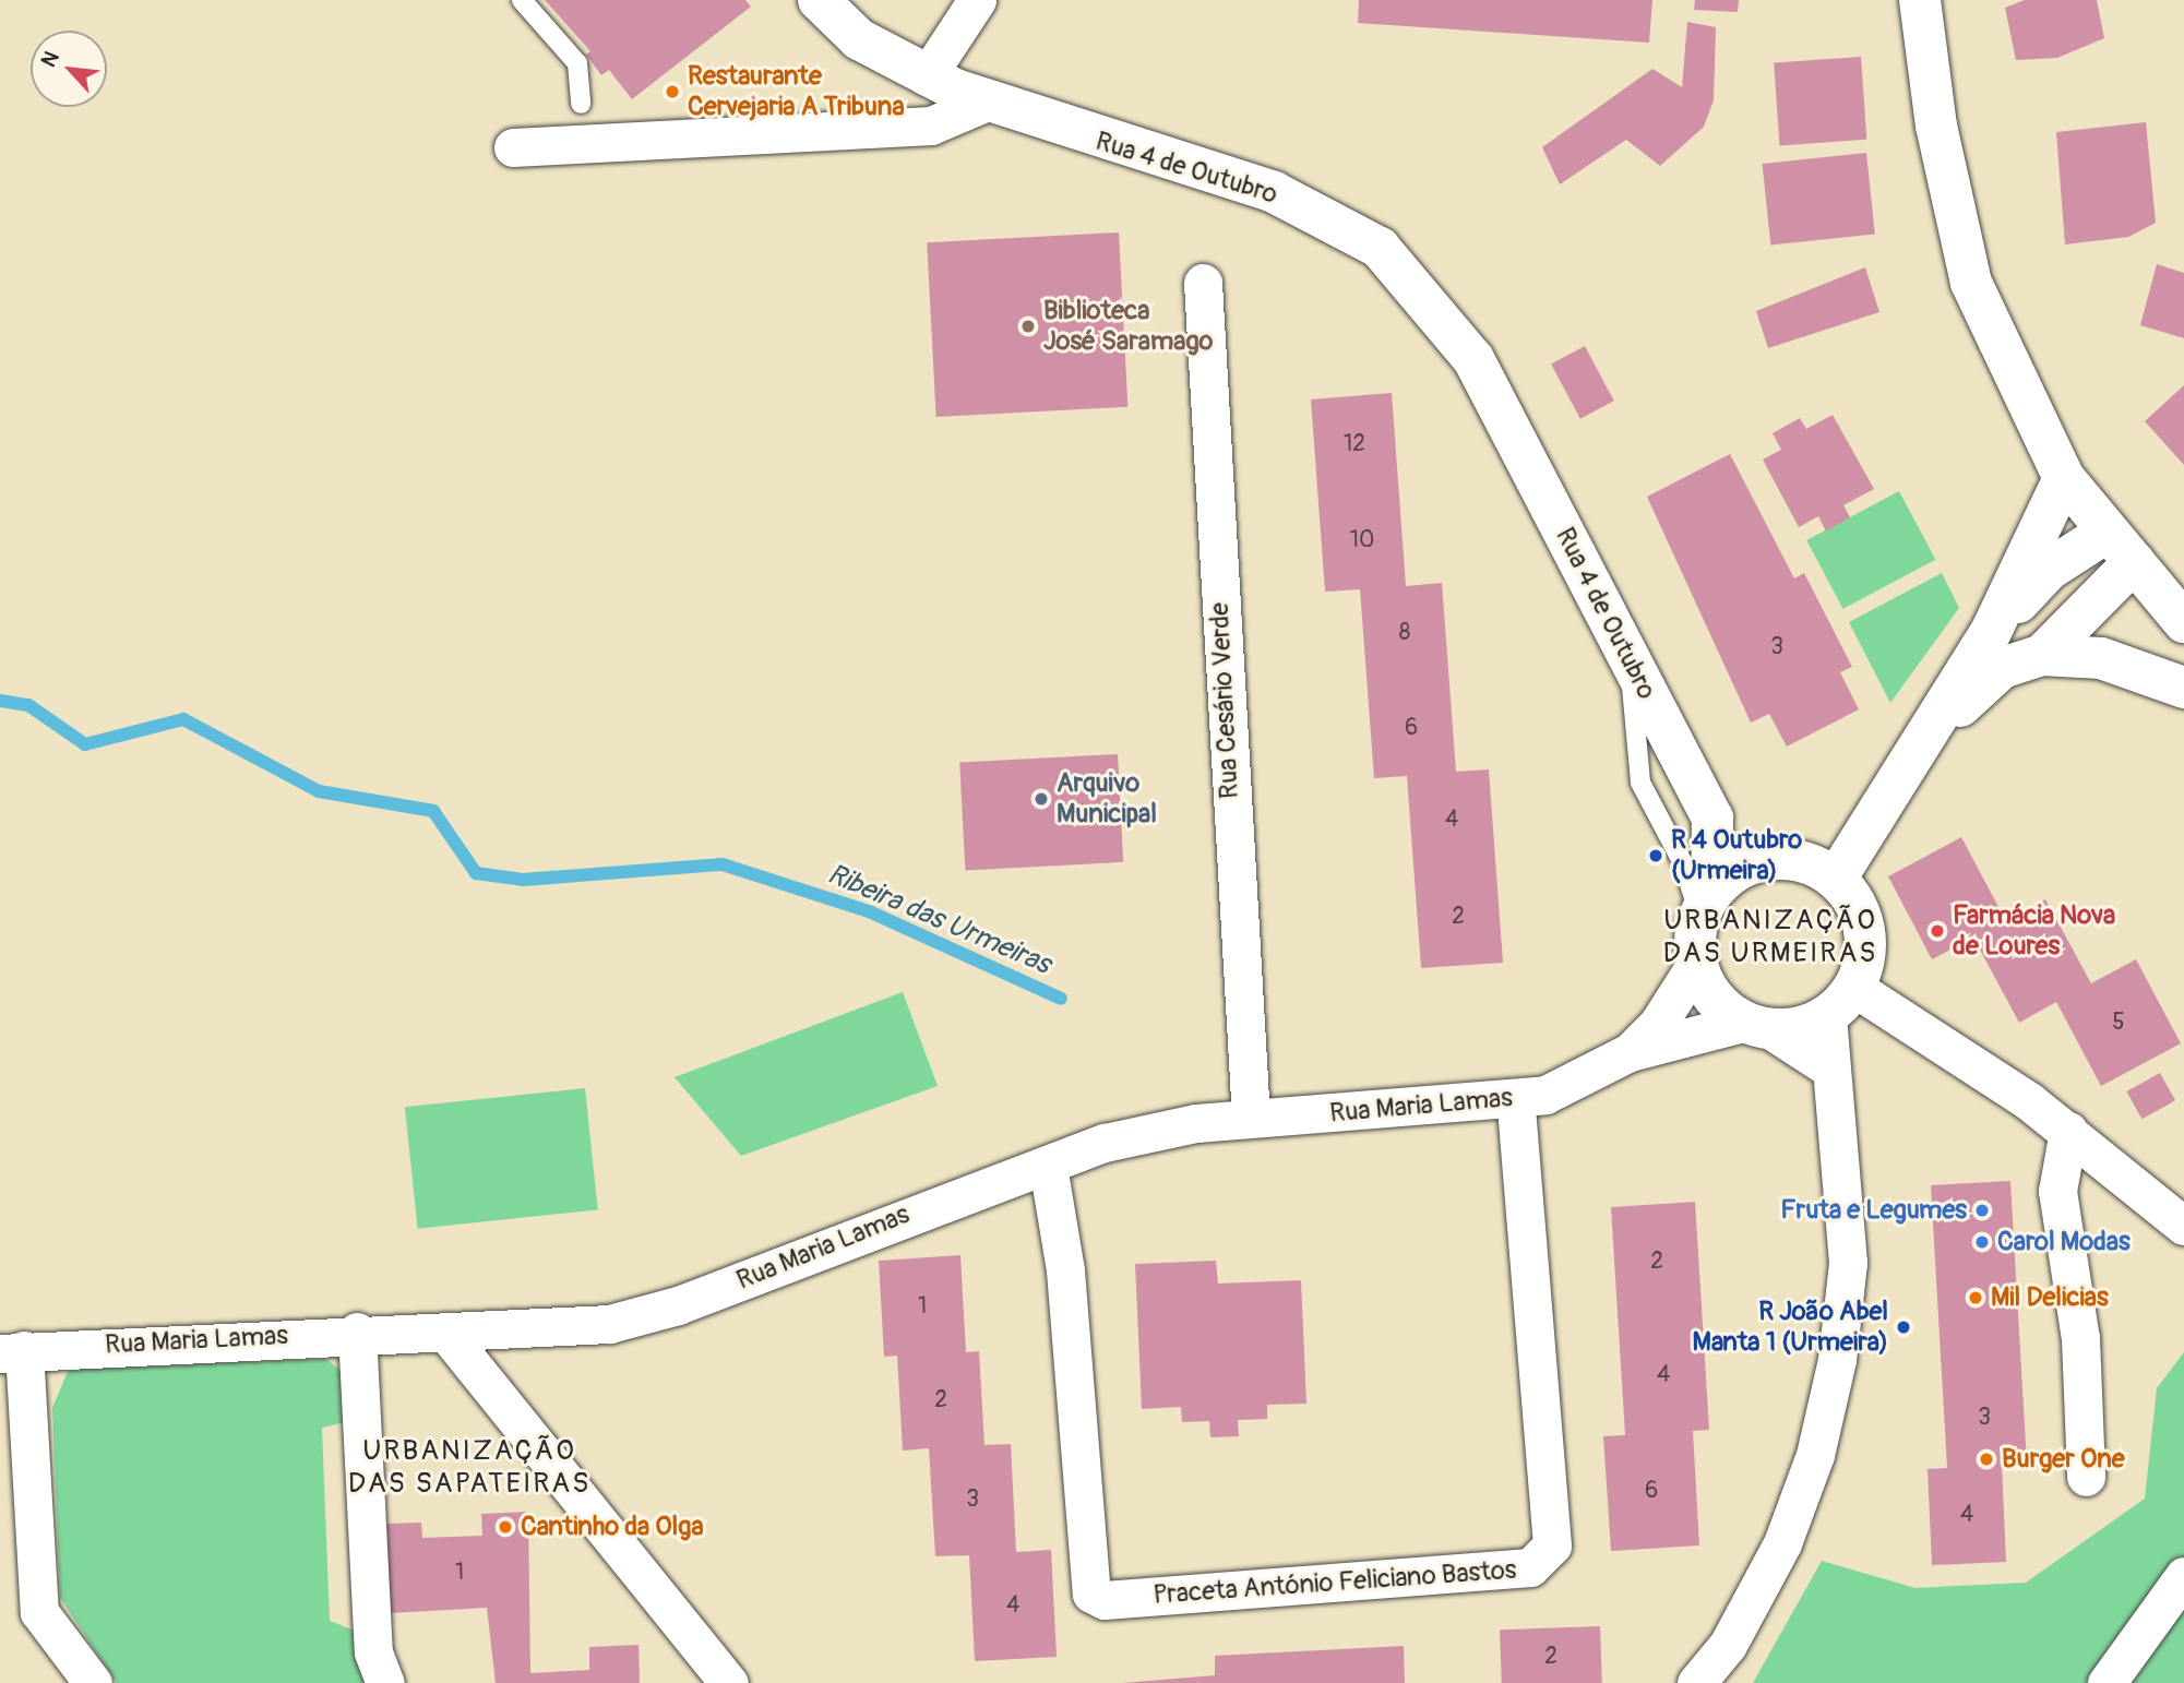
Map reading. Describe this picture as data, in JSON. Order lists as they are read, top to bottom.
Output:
{
  "streets": {
    "street": [
      "Rua 4 de Outubro",
      "Rua Cesário Verde",
      "Rua Maria Lamas",
      "Praceta António Feliciano Bastos"
    ]
  },
  "crossings": [
    ["Rua 4 de Outubro", "Rua Maria Lamas"],
    ["Rua Cesário Verde", "Rua Maria Lamas"],
    ["Rua Maria Lamas", "Praceta António Feliciano Bastos"]
  ],
  "districts": ["URBANIZAÇÃO DAS URMEIRAS", "URBANIZAÇÃO DAS SAPATEIRAS"],
  "water": ["Ribeira das Urmeiras"],
  "places": [
    "Restaurante Cervejaria A Tribuna",
    "Biblioteca José Saramago",
    "Arquivo Municipal",
    "R 4 Outubro (Urmeira)",
    "Farmácia Nova de Loures",
    "Fruta e Legumes",
    "Carol Modas",
    "Mil Delicias",
    "R João Abel Manta 1 (Urmeira)",
    "Burger One",
    "Cantinho da Olga"
  ],
  "house_numbers": [
    "12",
    "10",
    "8",
    "3",
    "6",
    "4",
    "2",
    "5",
    "2",
    "1",
    "4",
    "2",
    "3",
    "6",
    "3",
    "4",
    "1",
    "4",
    "2"
  ],
  "north": "top left"
}
